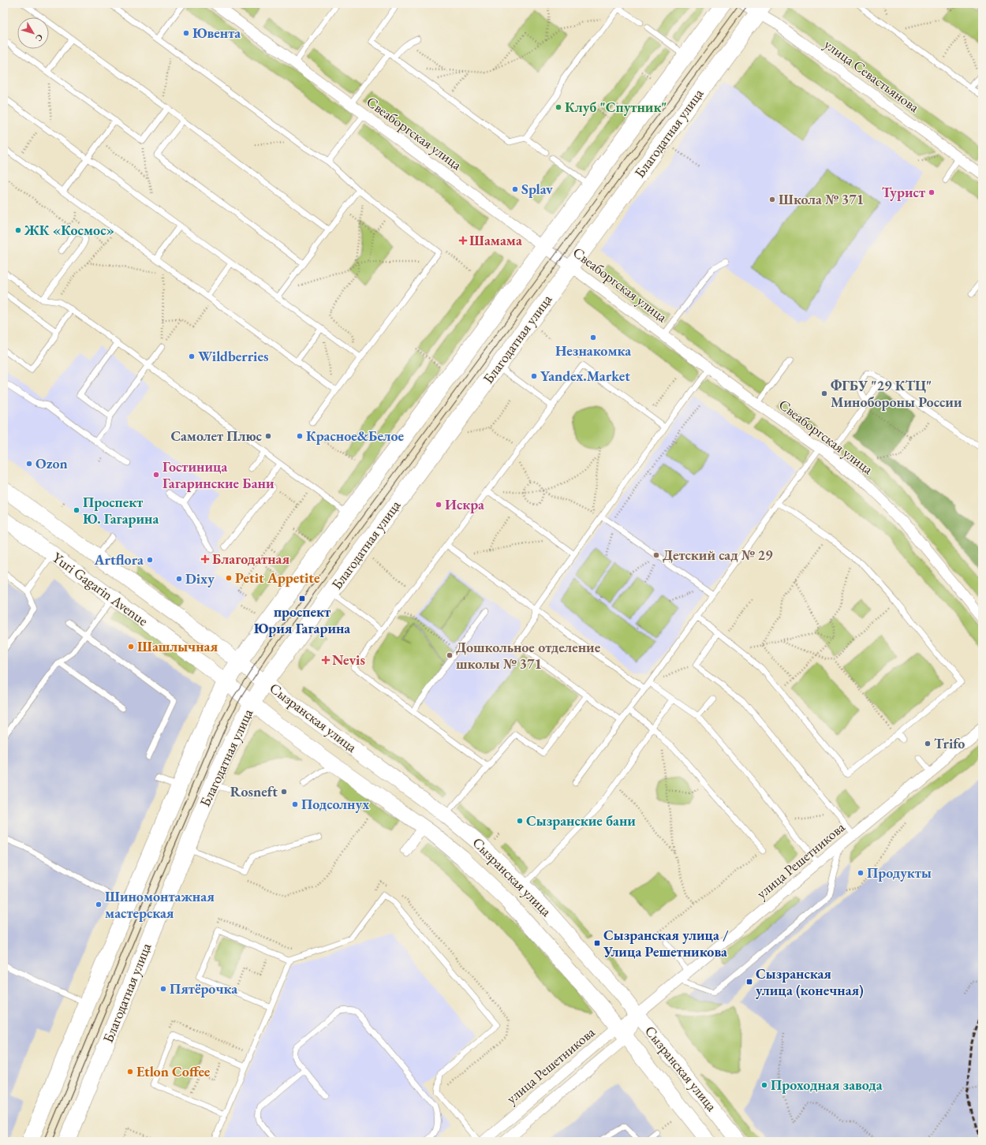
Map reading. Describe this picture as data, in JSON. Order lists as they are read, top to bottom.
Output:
{
  "streets": {
    "main road": ["Благодатная улица"],
    "street": [
      "улица Севастьянова",
      "Свеаборгская улица",
      "Yuri Gagarin Avenue",
      "Сызранская улица",
      "улица Решетникова"
    ]
  },
  "crossings": [
    ["улица Севастьянова", "Благодатная улица"],
    ["Свеаборгская улица", "Благодатная улица"],
    ["Благодатная улица", "Сызранская улица"],
    ["Yuri Gagarin Avenue", "Сызранская улица"],
    ["Сызранская улица", "улица Решетникова"]
  ],
  "places": {
    "other": [
      "Ювента",
      "Клуб \"Спутник\"",
      "Splav",
      "Турист",
      "Школа № 371",
      "ЖК «Космос»",
      "Незнакомка",
      "Wildberries",
      "Yandex.Market",
      "ФГБУ \"29 КТЦ\" Минобороны России",
      "Самолет Плюс",
      "Красное&Белое",
      "Ozon",
      "Гостиница Гагаринские Бани",
      "Искра",
      "Проспект Ю. Гагарина",
      "Детский сад № 29",
      "Artflora",
      "Petit Appetite",
      "Dixy",
      "Шашлычная",
      "Дошкольное отделение школы № 371",
      "Trifo",
      "Rosneft",
      "Подсолнух",
      "Сызранские бани",
      "Продукты",
      "Шиномонтажная мастерская",
      "Пятёрочка",
      "Etlon Coffee",
      "Проходная завода"
    ],
    "health": ["Шамама", "Благодатная", "Nevis"],
    "transit": ["проспект Юрия Гагарина", "Сызранская улица / Улица Решетникова", "Сызранская улица (конечная)"]
  },
  "north": "bottom right"
}
